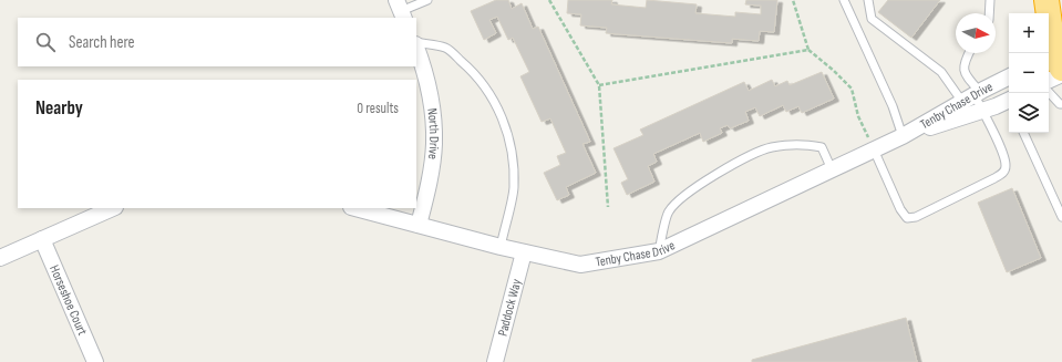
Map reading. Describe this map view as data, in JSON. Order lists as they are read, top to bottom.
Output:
{
  "streets": {
    "street": [
      "Tenby Chase Drive",
      "North Drive",
      "Horseshoe Court",
      "Paddock Way"
    ]
  },
  "crossings": [
    ["Tenby Chase Drive", "North Drive"],
    ["Tenby Chase Drive", "Paddock Way"]
  ],
  "north": "right",
  "page": {
    "map_buttons": ["+", "−"],
    "search": "Search here",
    "heading": ["Nearby", "0 results"]
  }
}
